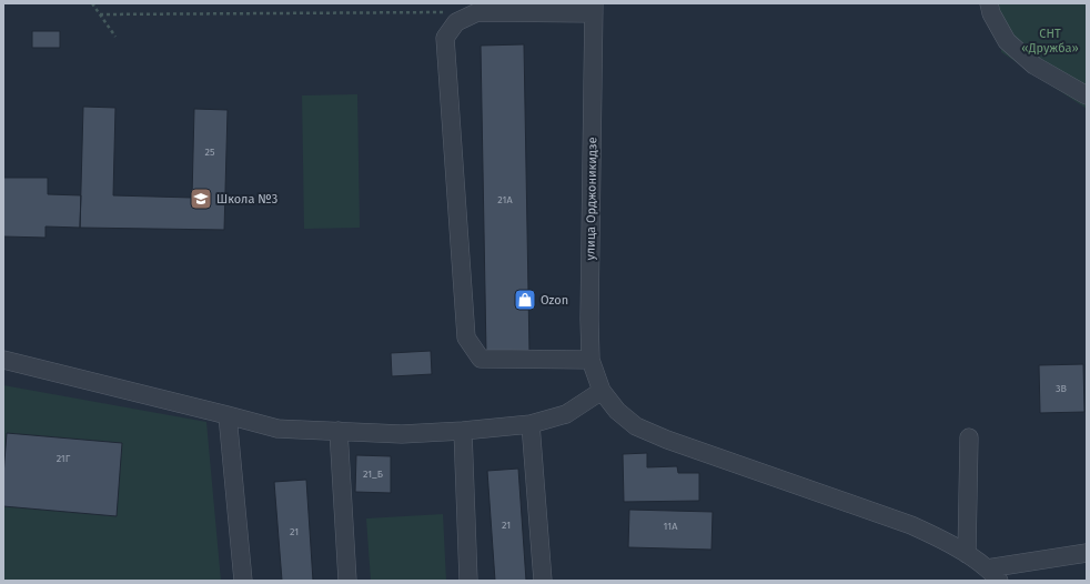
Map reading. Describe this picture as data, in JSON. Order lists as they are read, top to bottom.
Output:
{
  "streets": {
    "street": ["улица Орджоникидзе"]
  },
  "parks": ["СНТ «Дружба»"],
  "places": {
    "school or university": ["Школа №3"],
    "shop": ["Ozon"]
  },
  "house_numbers": [
    "25",
    "21А",
    "3В",
    "21Г",
    "21_Б",
    "21",
    "11А",
    "21"
  ]
}
